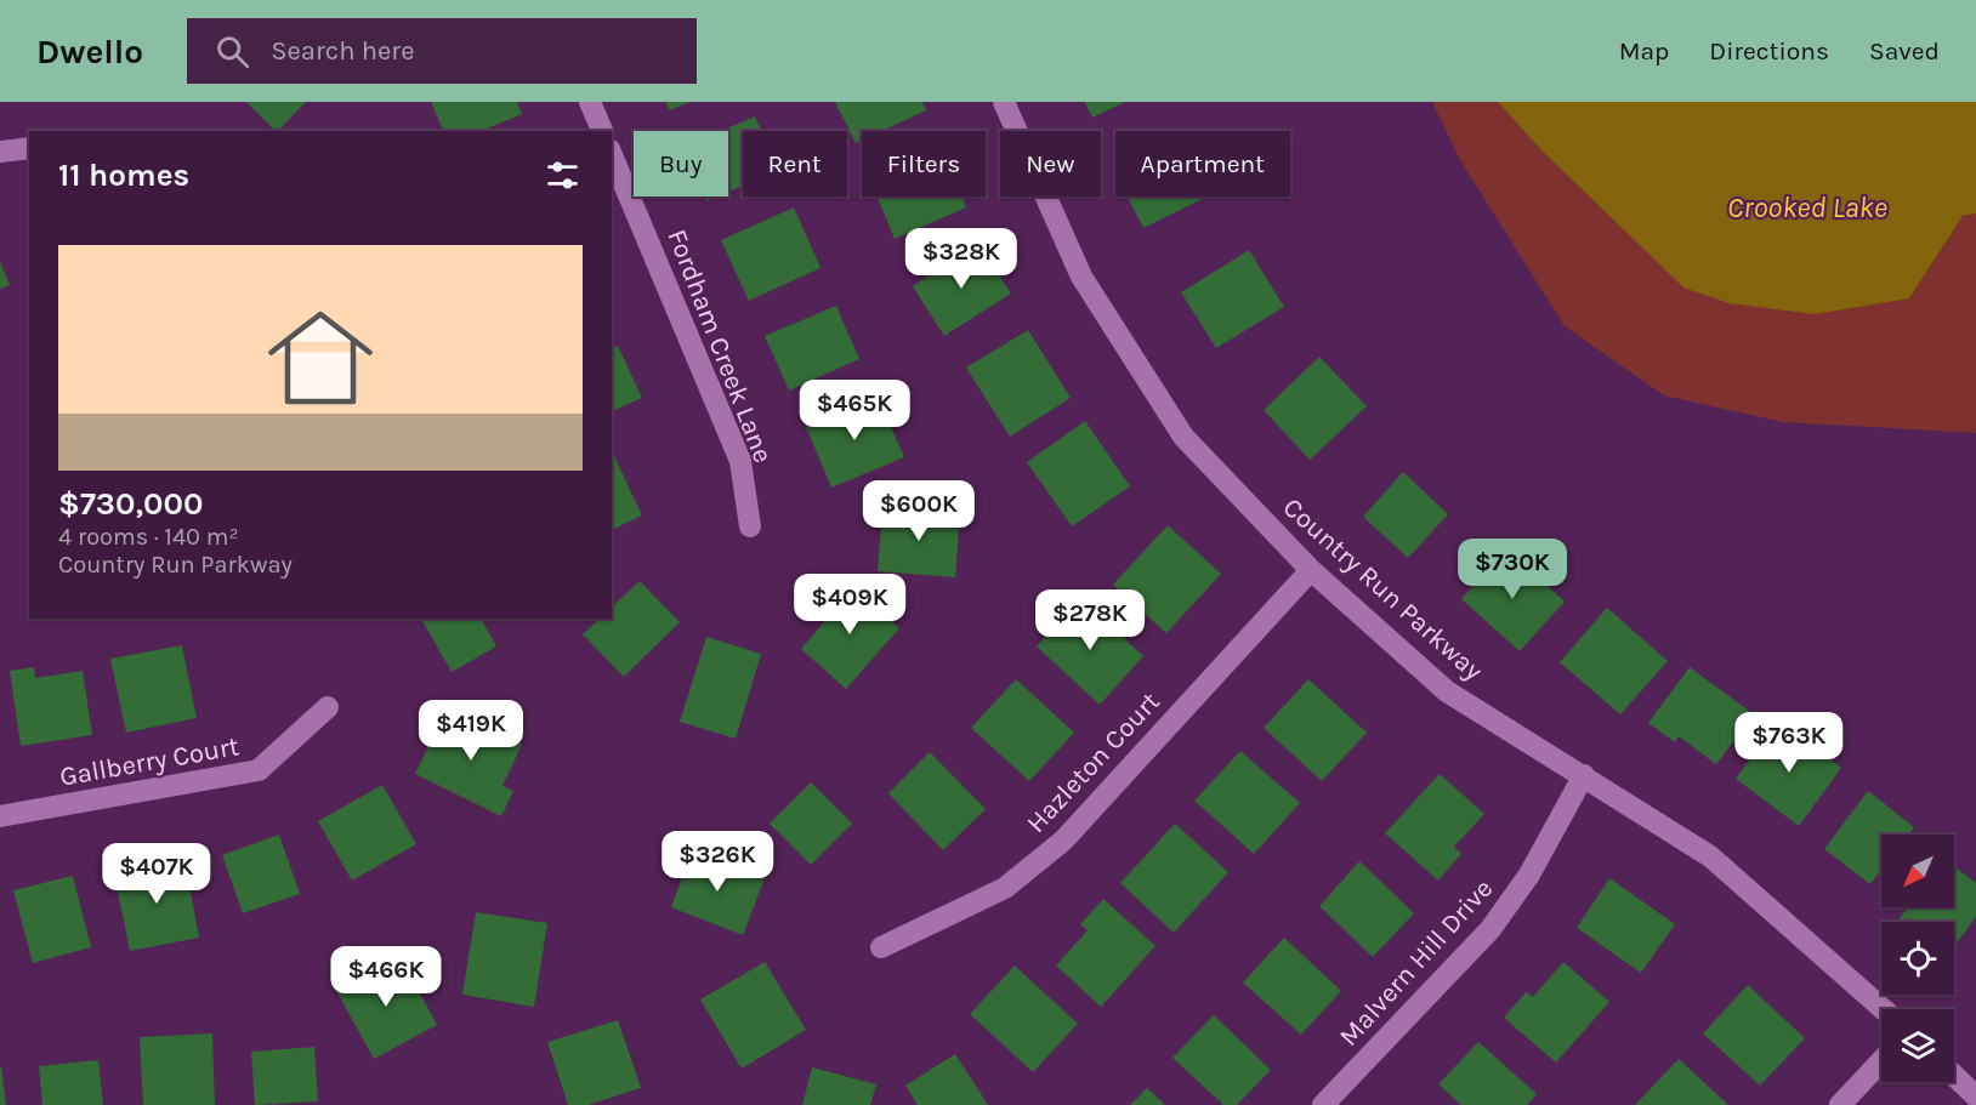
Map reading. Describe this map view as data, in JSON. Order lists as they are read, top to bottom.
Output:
{
  "streets": {
    "street": [
      "Fordham Creek Lane",
      "Country Run Parkway",
      "Gallberry Court",
      "Hazleton Court",
      "Malvern Hill Drive"
    ]
  },
  "crossings": [
    ["Country Run Parkway", "Hazleton Court"],
    ["Country Run Parkway", "Malvern Hill Drive"]
  ],
  "water": ["Crooked Lake"],
  "north": "bottom left",
  "page": {
    "header": "Dwello",
    "search": "Search here",
    "nav": ["Map", "Directions", "Saved"],
    "chip": [
      "Buy",
      "Rent",
      "Filters",
      "New",
      "Apartment"
    ],
    "heading": "11 homes",
    "list": [
      {
        "name": "$730,000",
        "note": "4 rooms · 140 m² · Country Run Parkway"
      }
    ],
    "price": [
      "$328K",
      "$465K",
      "$600K",
      "$730K",
      "$409K",
      "$278K",
      "$419K",
      "$763K",
      "$326K",
      "$407K",
      "$466K"
    ]
  }
}
